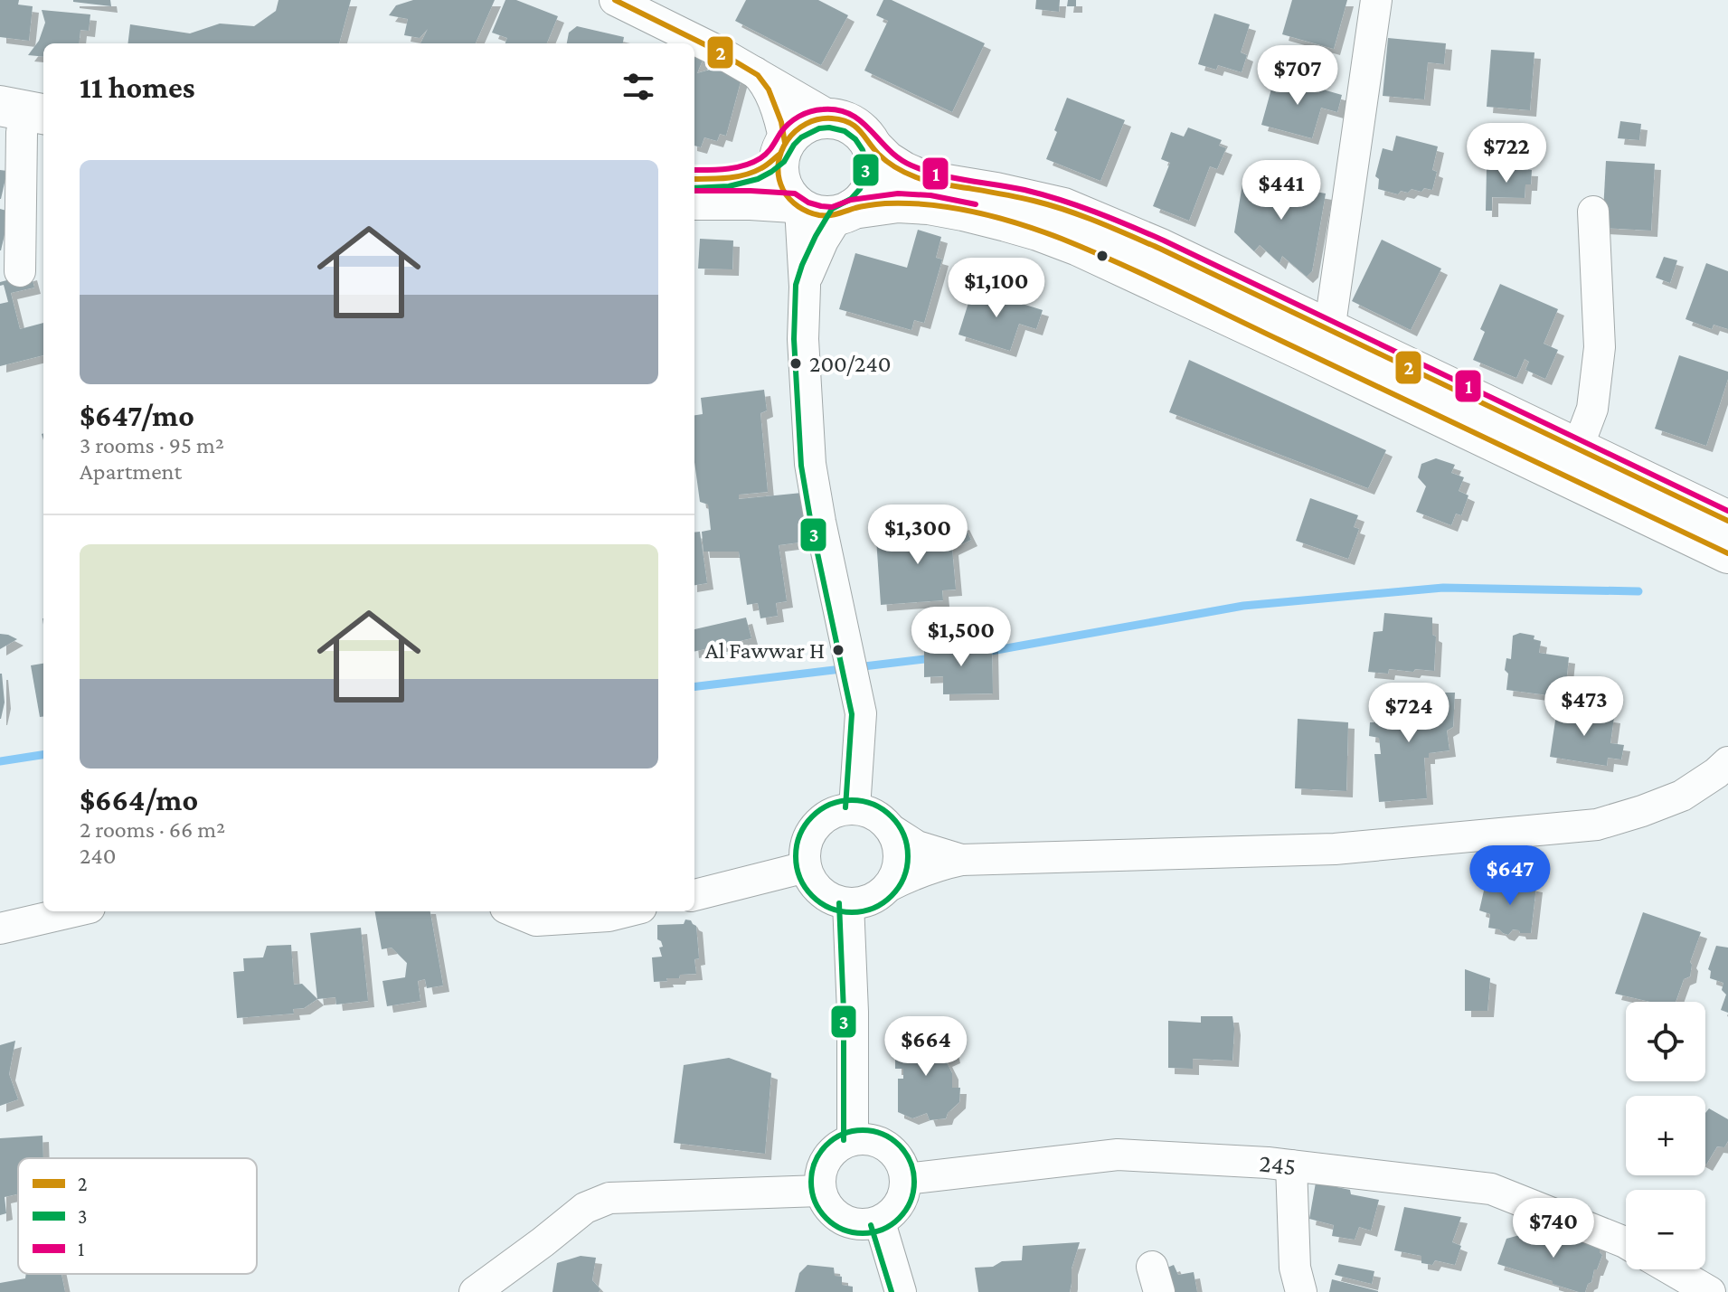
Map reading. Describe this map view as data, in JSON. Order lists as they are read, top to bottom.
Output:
{
  "streets": {
    "street": ["245"]
  },
  "places": ["200/240", "Al Fawwar H"],
  "lines": ["transit line 2", "transit line 1", "transit line 3"],
  "legend": ["2", "3", "1"],
  "page": {
    "heading": "11 homes",
    "price": [
      "$707",
      "$722",
      "$441",
      "$1,100",
      "$1,300",
      "$1,500",
      "$473",
      "$724",
      "$647",
      "$664",
      "$740"
    ],
    "list": [
      {
        "name": "$647/mo",
        "note": "3 rooms · 95 m² · Apartment"
      },
      {
        "name": "$664/mo",
        "note": "2 rooms · 66 m² · 240"
      }
    ],
    "map_buttons": ["+", "−"]
  }
}
